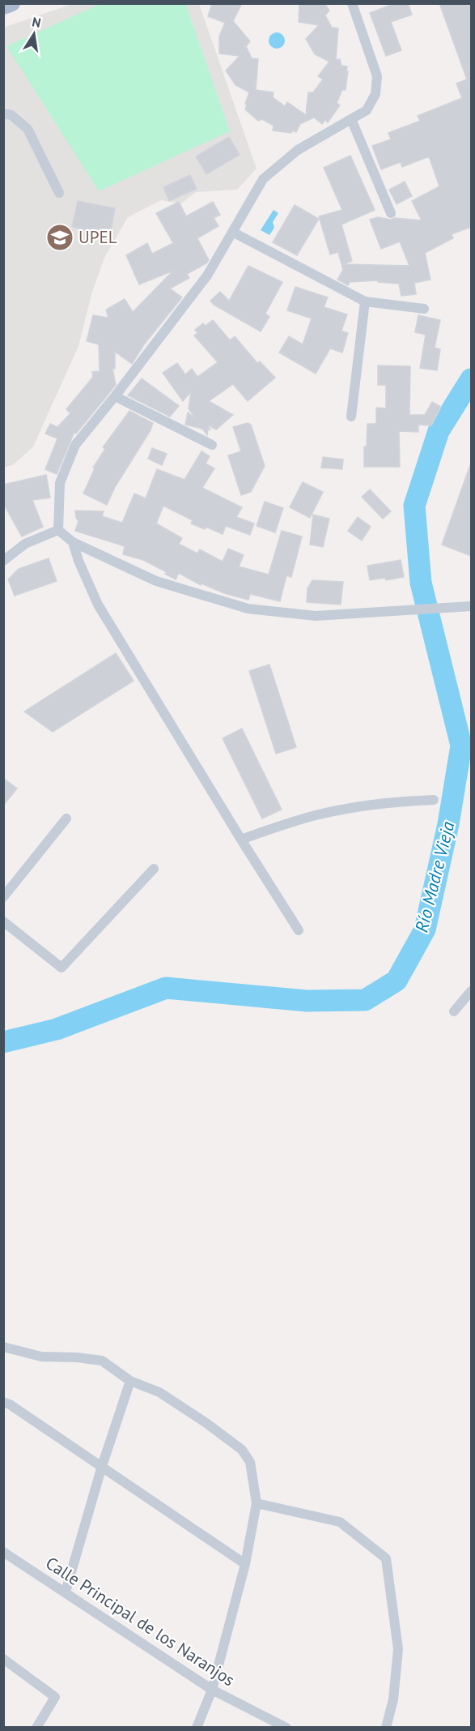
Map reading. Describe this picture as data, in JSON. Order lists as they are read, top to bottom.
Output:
{
  "streets": {
    "street": ["Calle Principal de los Naranjos"]
  },
  "water": ["Río Madre Vieja"],
  "places": {
    "school or university": ["UPEL"]
  },
  "north": "top"
}
